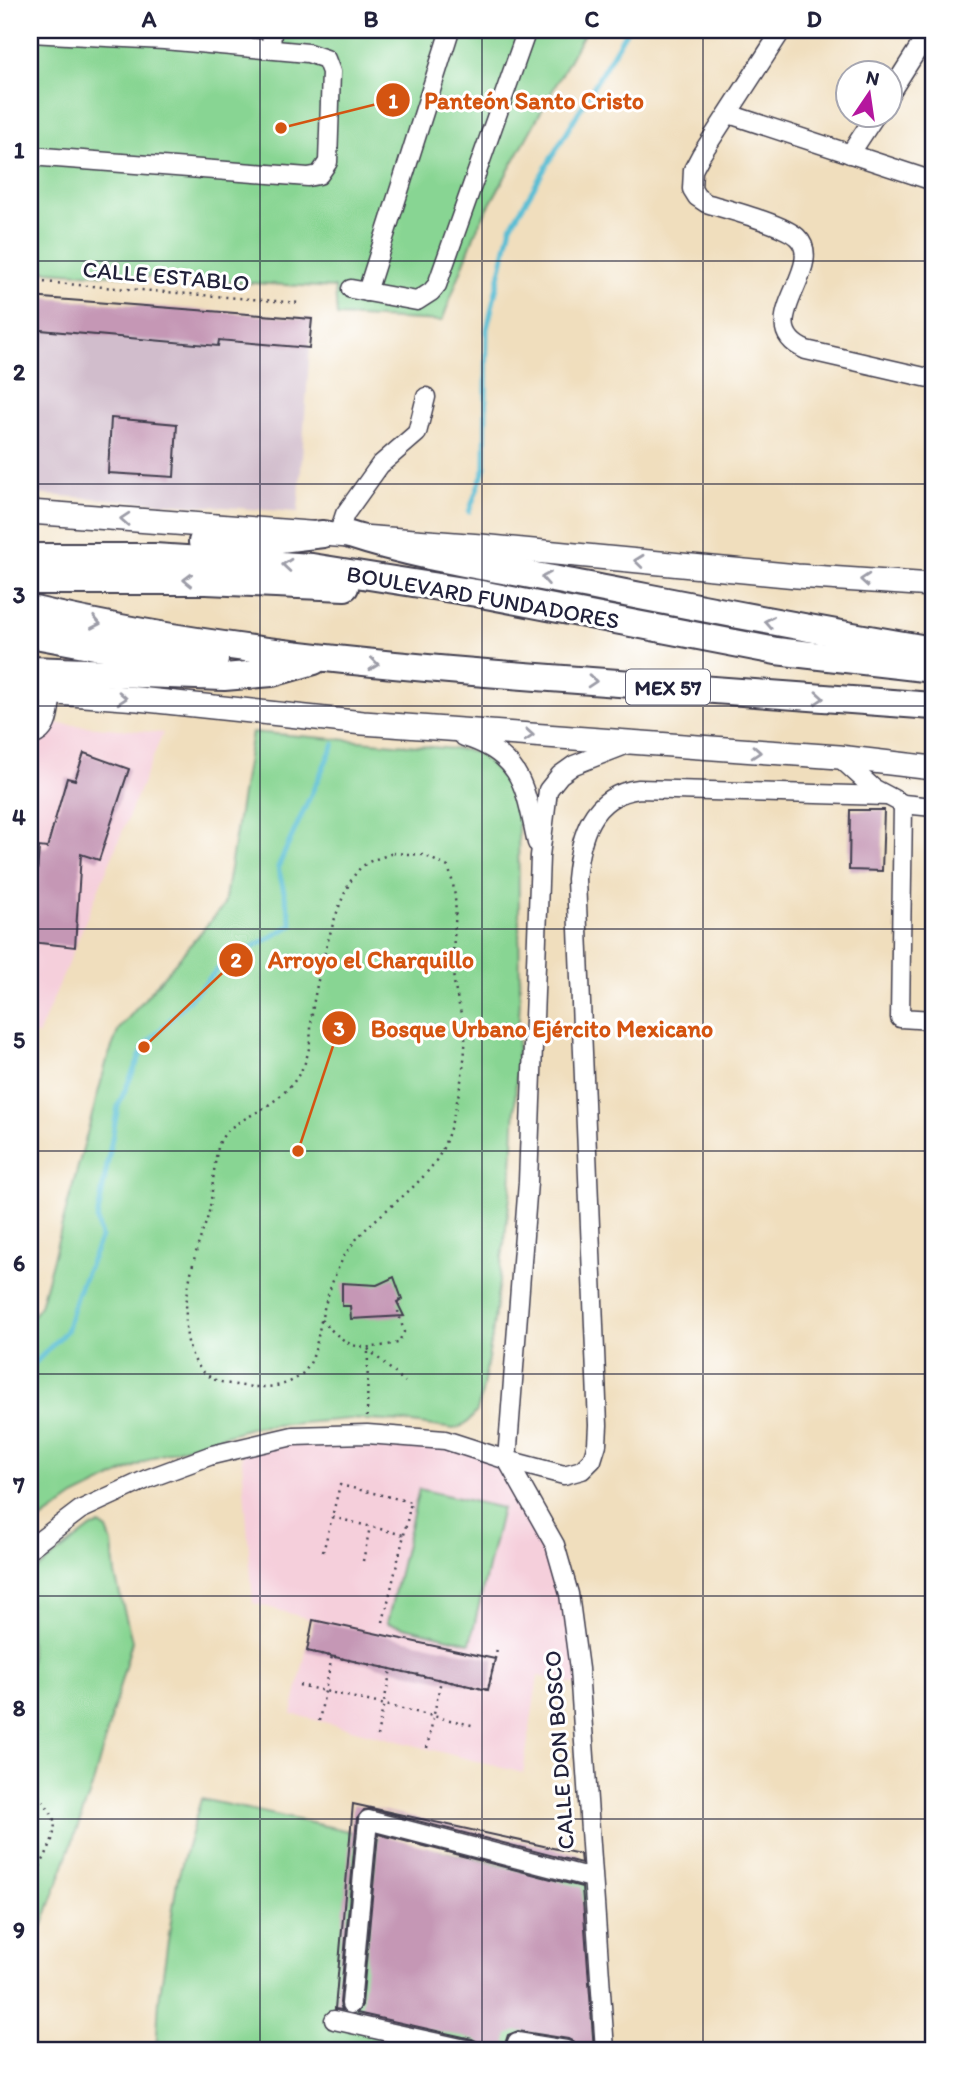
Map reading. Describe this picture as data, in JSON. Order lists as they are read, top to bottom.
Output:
{
  "streets": {
    "highway": ["BOULEVARD FUNDADORES", "MEX 57"],
    "street": ["CALLE DON BOSCO"],
    "path": ["CALLE ESTABLO"]
  },
  "places": ["Panteón Santo Cristo", "Arroyo el Charquillo", "Bosque Urbano Ejército Mexicano"],
  "north": "top",
  "grid": {
    "columns": [
      "A",
      "B",
      "C",
      "D"
    ],
    "rows": [
      "1",
      "2",
      "3",
      "4",
      "5",
      "6",
      "7",
      "8",
      "9"
    ]
  }
}
